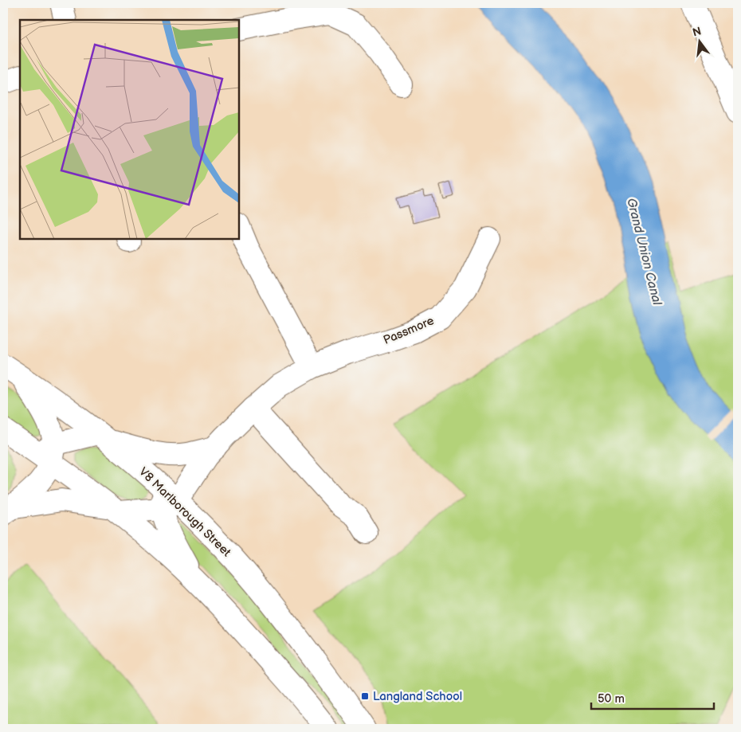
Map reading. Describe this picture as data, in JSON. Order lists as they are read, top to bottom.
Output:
{
  "streets": {
    "street": ["Passmore", "V8 Marlborough Street"]
  },
  "crossings": [
    ["Passmore", "V8 Marlborough Street"]
  ],
  "water": ["Grand Union Canal"],
  "places": {
    "transit": ["Langland School"]
  },
  "scale_bar": "50 m",
  "north": "top"
}
